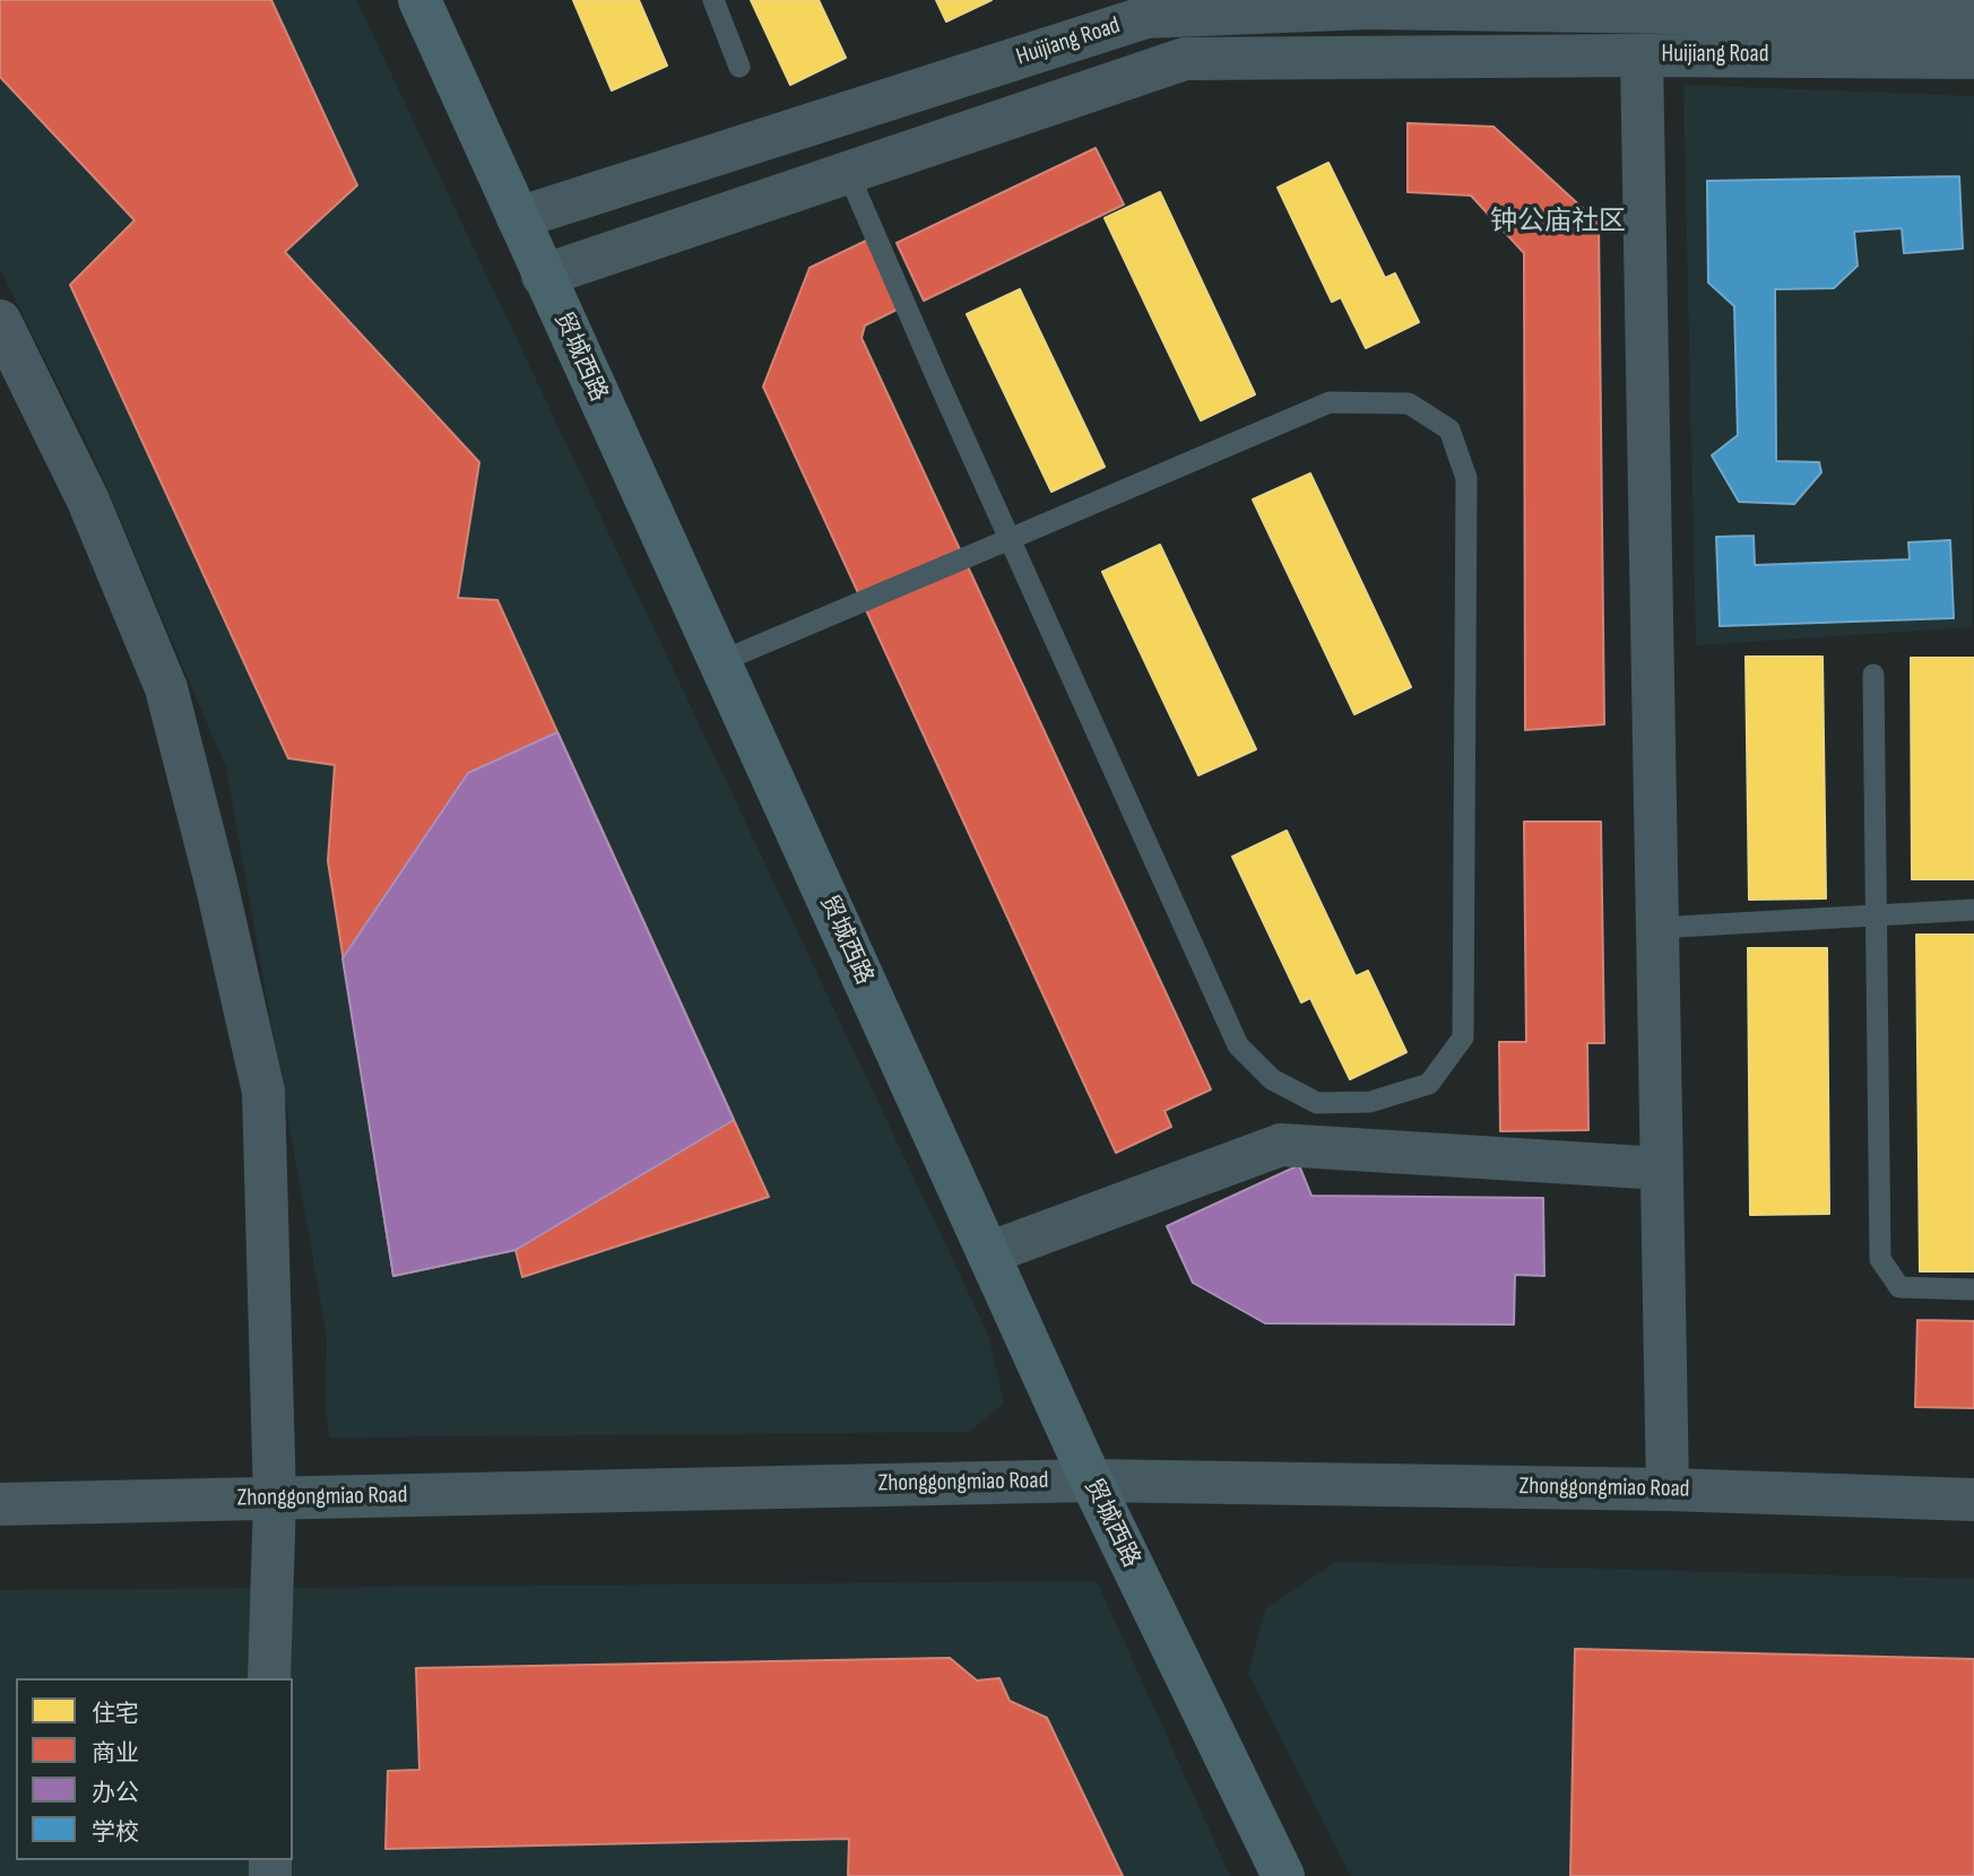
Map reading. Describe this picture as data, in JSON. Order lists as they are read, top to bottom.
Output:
{
  "streets": {
    "main road": ["贸城西路"],
    "street": ["Huijiang Road", "Zhonggongmiao Road"]
  },
  "crossings": [
    ["Huijiang Road", "贸城西路"],
    ["贸城西路", "Zhonggongmiao Road"]
  ],
  "districts": ["钟公庙社区"],
  "legend": [
    "住宅",
    "商业",
    "办公",
    "学校"
  ]
}
